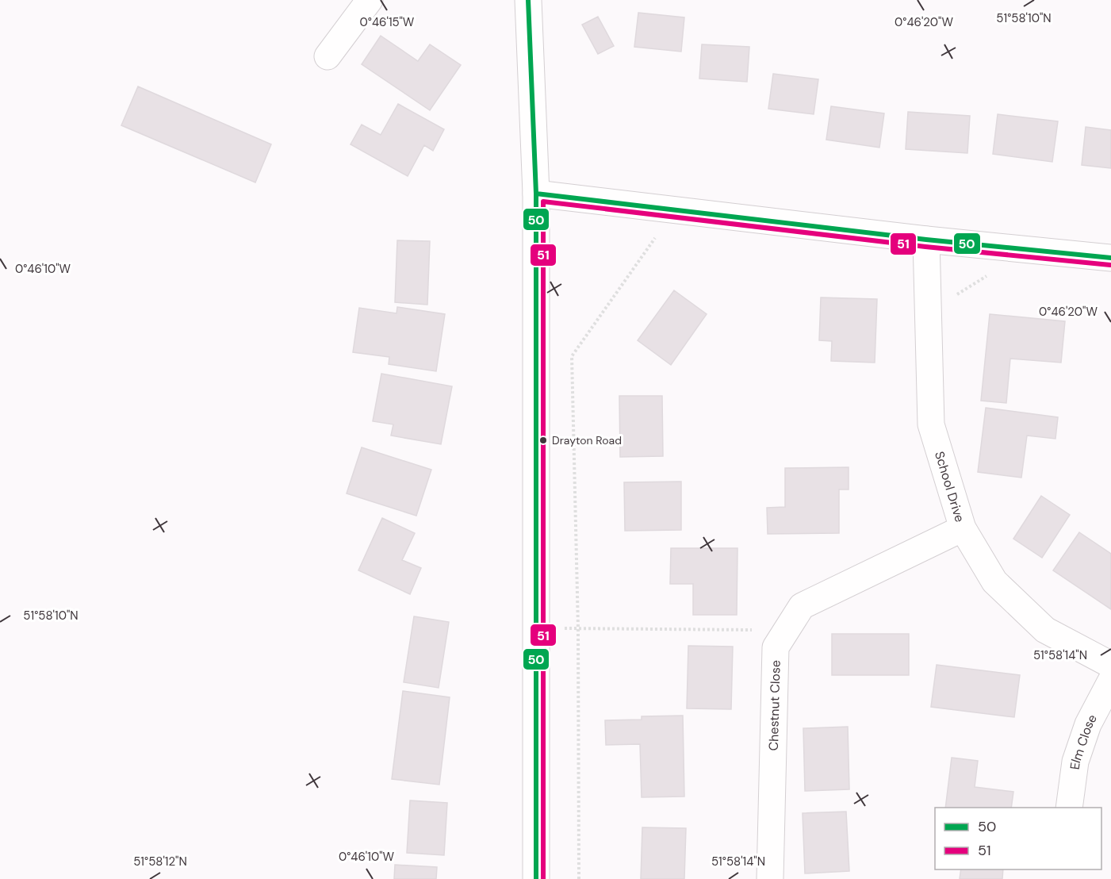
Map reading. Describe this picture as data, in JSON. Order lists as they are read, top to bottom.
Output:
{
  "streets": {
    "street": ["School Drive", "Chestnut Close", "Elm Close"]
  },
  "crossings": [
    ["School Drive", "Chestnut Close"]
  ],
  "places": ["Drayton Road"],
  "lines": ["transit line 50", "transit line 51"],
  "legend": ["50", "51"],
  "coordinates": [
    "51°58'10\"N",
    "0°46'15\"W",
    "0°46'20\"W",
    "0°46'10\"W",
    "51°58'14\"N",
    "51°58'12\"N"
  ]
}
